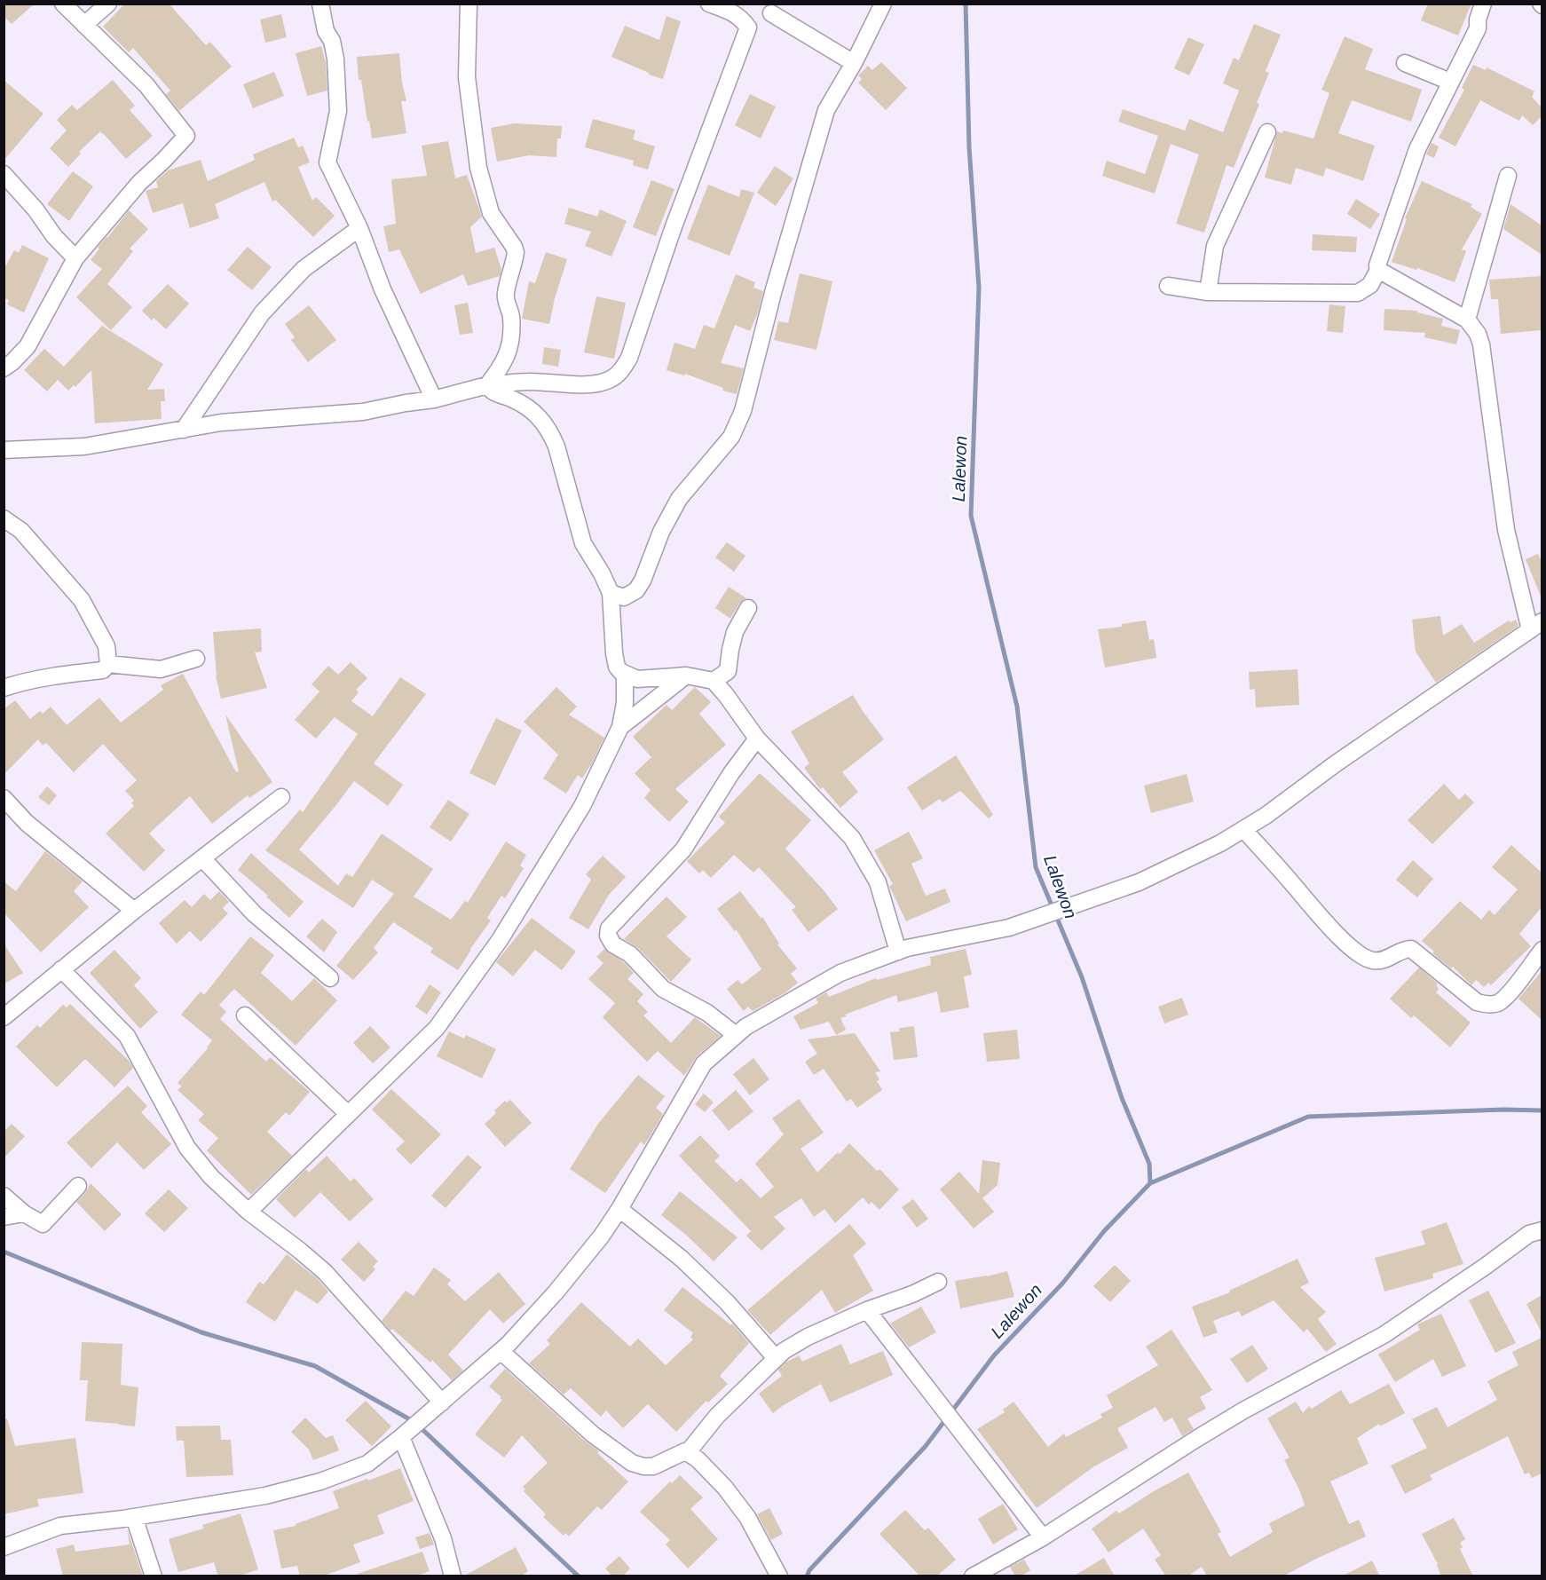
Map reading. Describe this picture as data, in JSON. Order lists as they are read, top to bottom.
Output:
{
  "water": ["Lalewon"]
}
